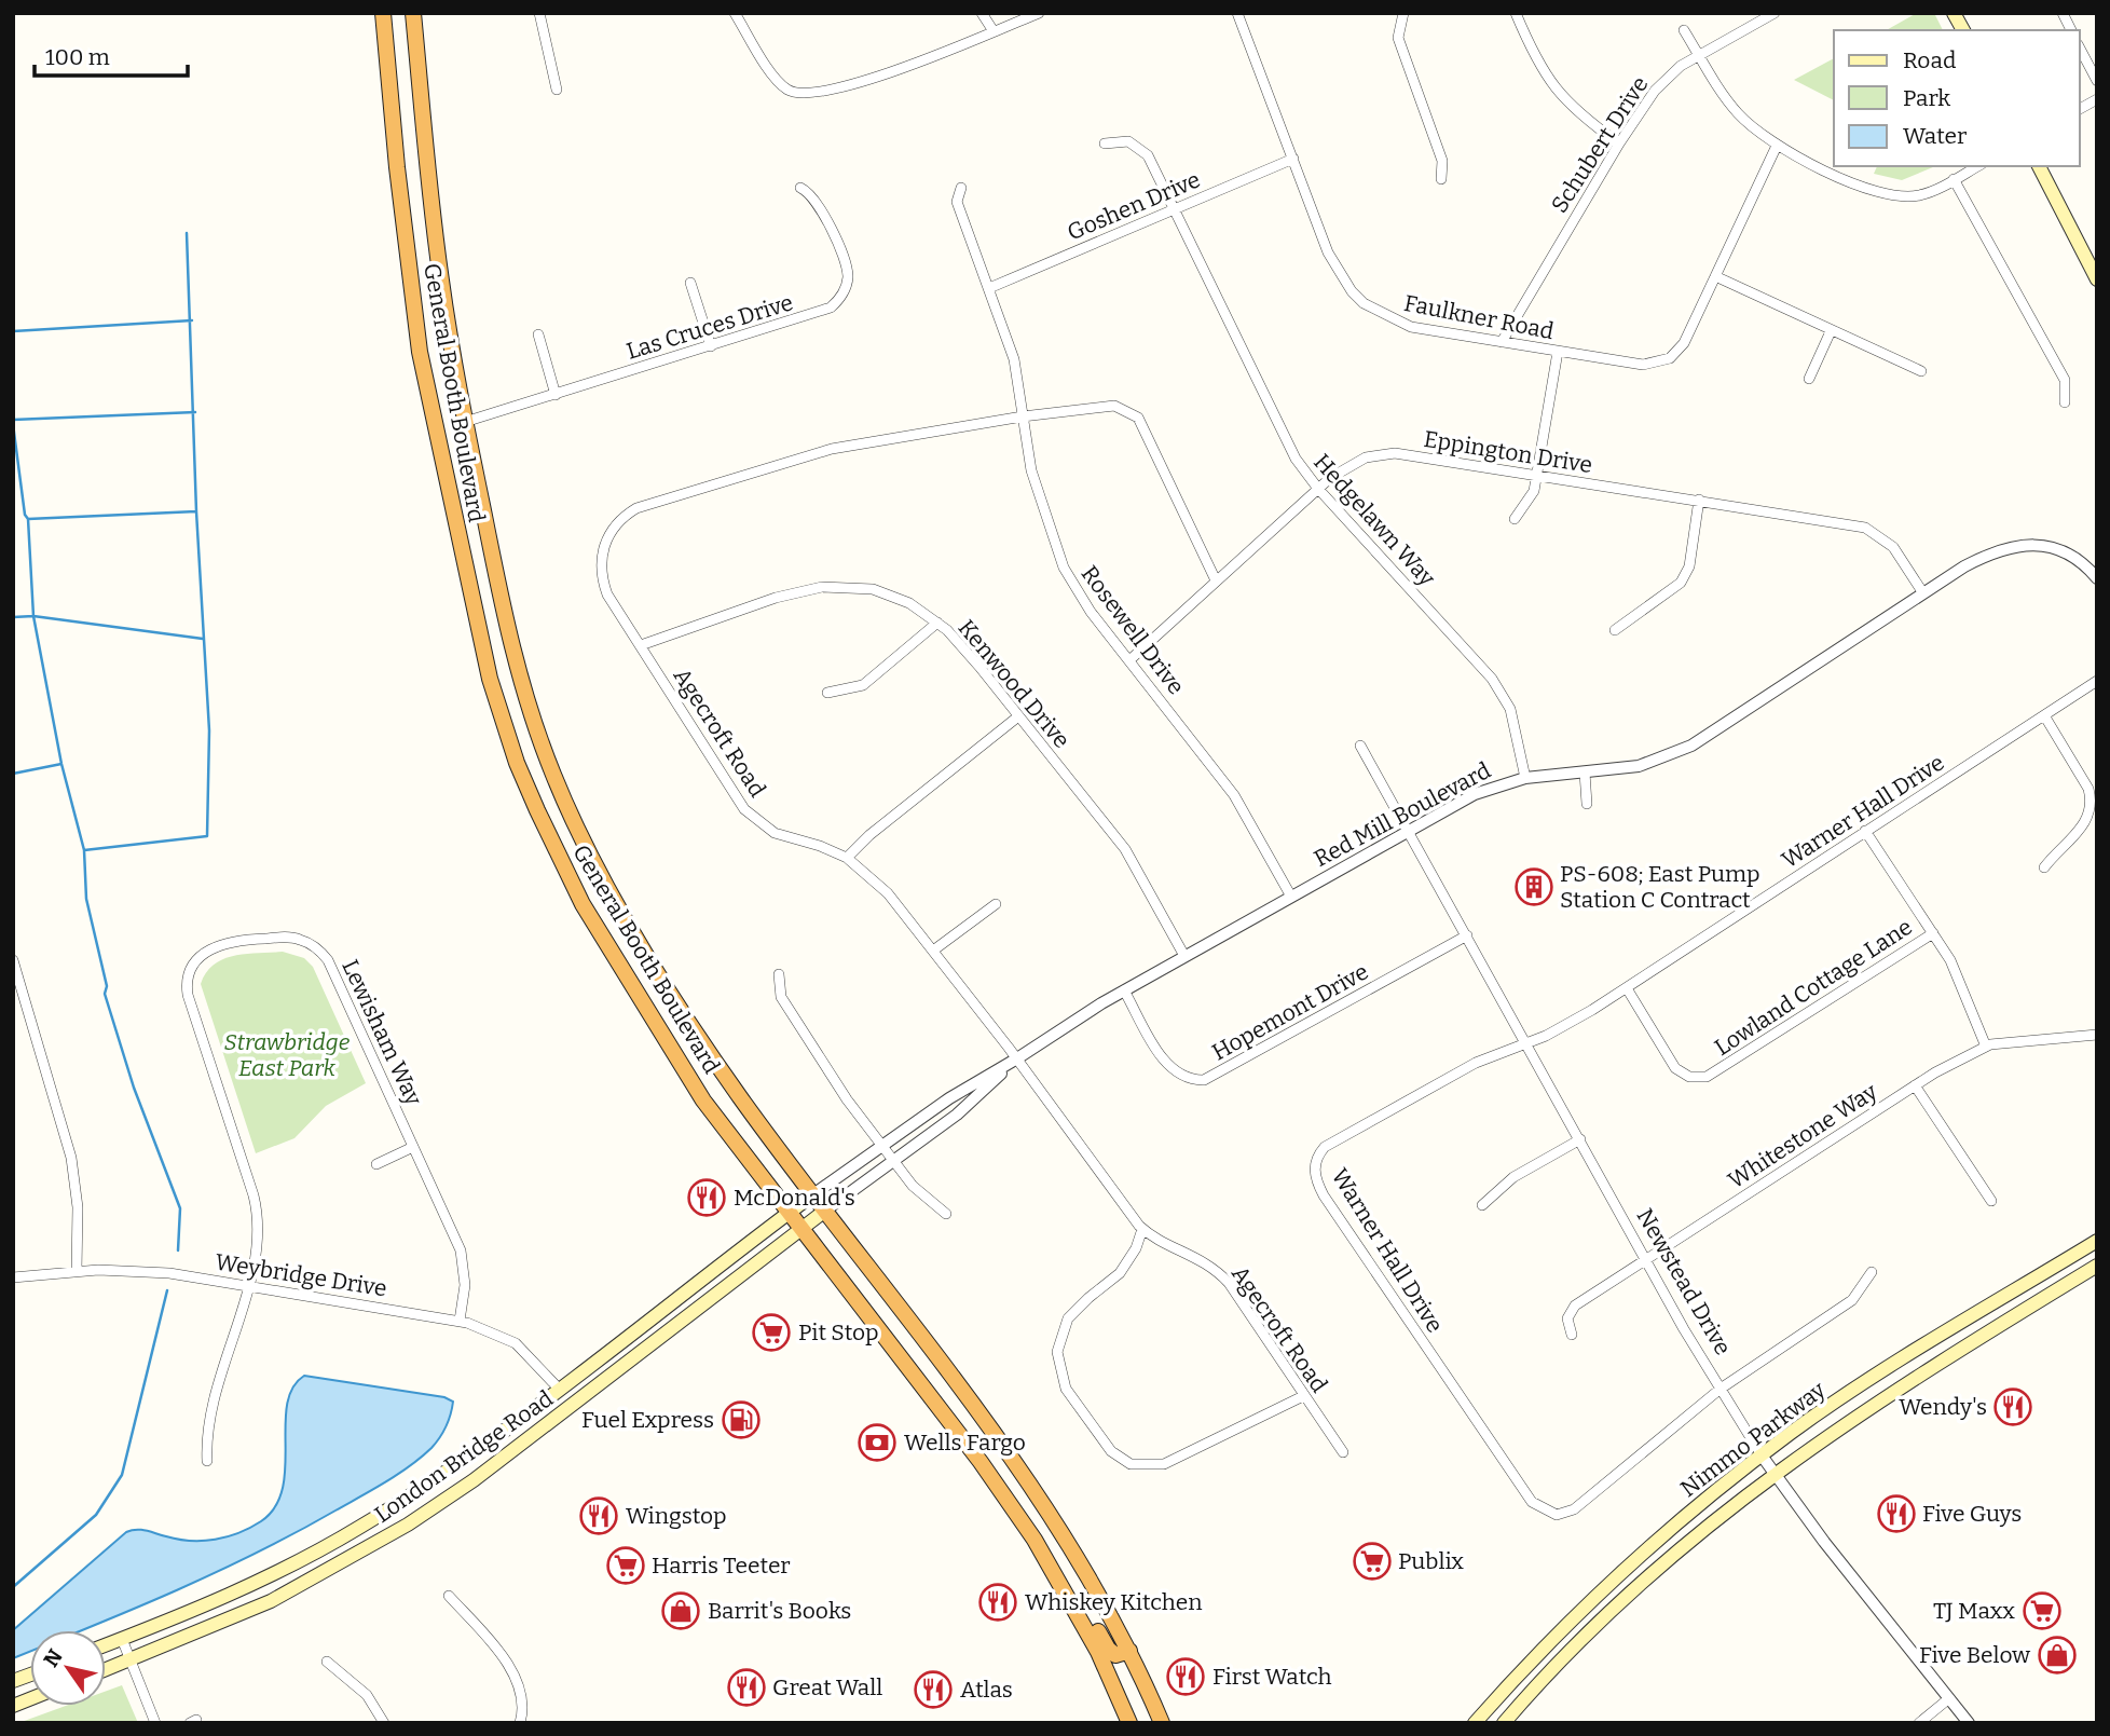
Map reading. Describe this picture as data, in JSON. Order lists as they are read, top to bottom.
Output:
{
  "streets": {
    "highway": ["General Booth Boulevard"],
    "main road": ["Nimmo Parkway", "London Bridge Road"],
    "street": [
      "Schubert Drive",
      "Goshen Drive",
      "Faulkner Road",
      "Las Cruces Drive",
      "Eppington Drive",
      "Hedgelawn Way",
      "Rosewell Drive",
      "Kenwood Drive",
      "Agecroft Road",
      "Warner Hall Drive",
      "Red Mill Boulevard",
      "Lowland Cottage Lane",
      "Hopemont Drive",
      "Lewisham Way",
      "Whitestone Way",
      "Weybridge Drive",
      "Newstead Drive"
    ]
  },
  "crossings": [
    ["Schubert Drive", "Faulkner Road"],
    ["Goshen Drive", "Faulkner Road"],
    ["Goshen Drive", "Hedgelawn Way"],
    ["Goshen Drive", "Rosewell Drive"],
    ["Las Cruces Drive", "General Booth Boulevard"],
    ["General Booth Boulevard", "Red Mill Boulevard"],
    ["General Booth Boulevard", "London Bridge Road"],
    ["Eppington Drive", "Hedgelawn Way"],
    ["Eppington Drive", "Rosewell Drive"],
    ["Eppington Drive", "Agecroft Road"],
    ["Eppington Drive", "Red Mill Boulevard"],
    ["Hedgelawn Way", "Red Mill Boulevard"],
    ["Rosewell Drive", "Agecroft Road"],
    ["Rosewell Drive", "Red Mill Boulevard"],
    ["Kenwood Drive", "Agecroft Road"],
    ["Kenwood Drive", "Red Mill Boulevard"],
    ["Agecroft Road", "Red Mill Boulevard"],
    ["Warner Hall Drive", "Lowland Cottage Lane"],
    ["Warner Hall Drive", "Newstead Drive"],
    ["Red Mill Boulevard", "Hopemont Drive"],
    ["Red Mill Boulevard", "Newstead Drive"],
    ["Red Mill Boulevard", "London Bridge Road"],
    ["Hopemont Drive", "Newstead Drive"],
    ["Lewisham Way", "Weybridge Drive"],
    ["Whitestone Way", "Newstead Drive"],
    ["Weybridge Drive", "London Bridge Road"],
    ["Newstead Drive", "Nimmo Parkway"]
  ],
  "parks": ["Strawbridge East Park"],
  "places": {
    "building": ["PS-608; East Pump Station C Contract"],
    "restaurant": [
      "McDonald's",
      "Wendy's",
      "Five Guys",
      "Wingstop",
      "Whiskey Kitchen",
      "First Watch",
      "Great Wall",
      "Atlas"
    ],
    "supermarket": [
      "Pit Stop",
      "Publix",
      "Harris Teeter",
      "TJ Maxx"
    ],
    "fuel station": ["Fuel Express"],
    "bank": ["Wells Fargo"],
    "shop": ["Barrit's Books", "Five Below"]
  },
  "legend": ["Road", "Park", "Water"],
  "scale_bar": "100 m",
  "north": "top left"
}
